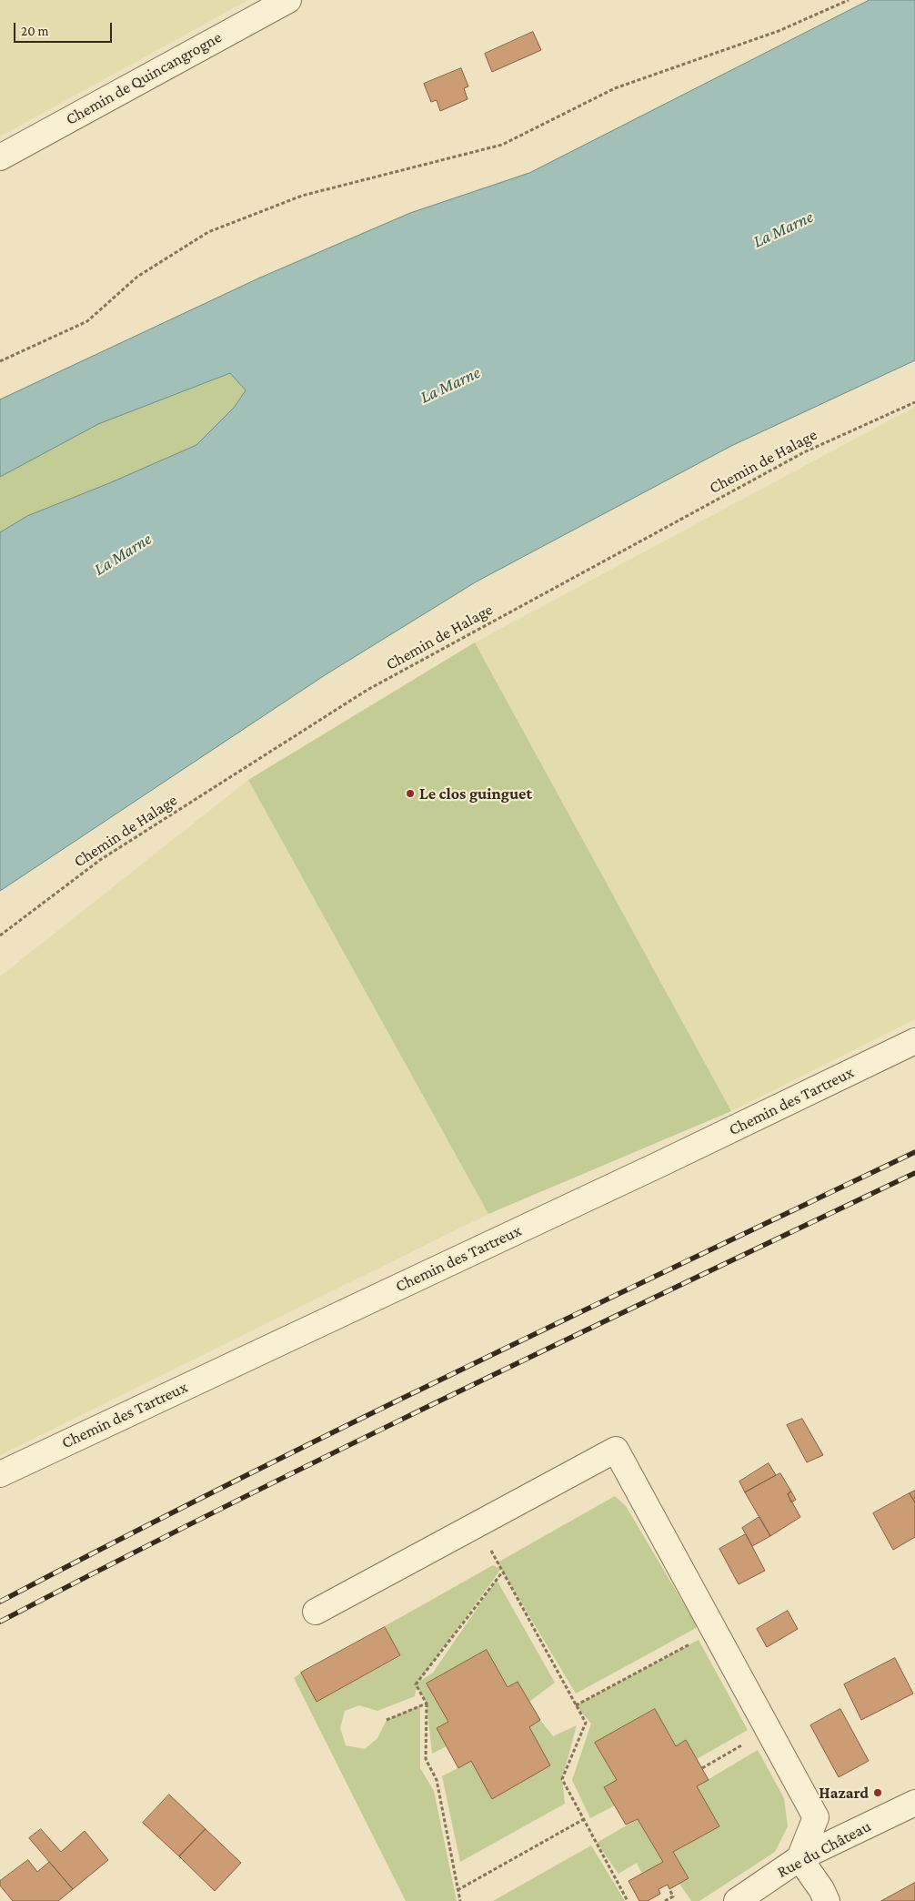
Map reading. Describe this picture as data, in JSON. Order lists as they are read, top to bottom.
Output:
{
  "streets": {
    "street": ["Chemin de Quincangrogne", "Chemin des Tartreux", "Rue du Château"],
    "path": ["Chemin de Halage"]
  },
  "water": ["La Marne"],
  "places": ["Le clos guinguet", "Hazard"],
  "scale_bar": "20 m"
}
